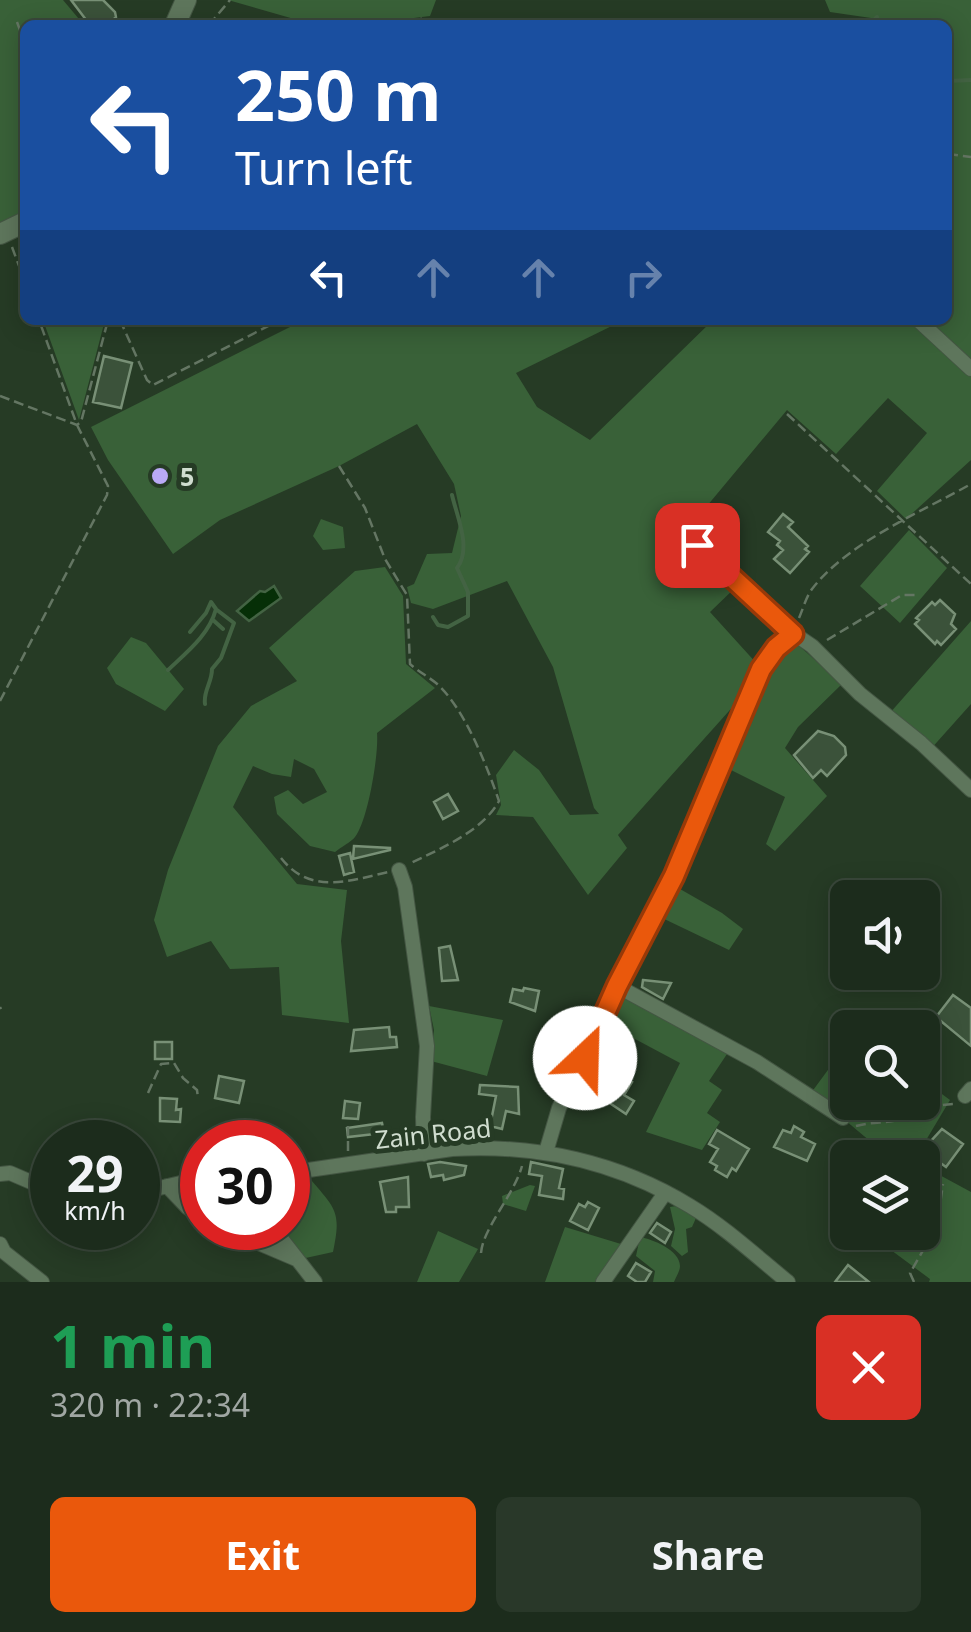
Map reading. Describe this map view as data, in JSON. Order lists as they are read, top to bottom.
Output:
{
  "streets": {
    "street": ["Zain Road"]
  },
  "places": ["5"],
  "page": {
    "turn": ["250 m", "Turn left"],
    "speed": "29 km/h",
    "limit": "30",
    "heading": ["1 min", "320 m · 22:34"],
    "buttons": ["Exit", "Share"]
  }
}
